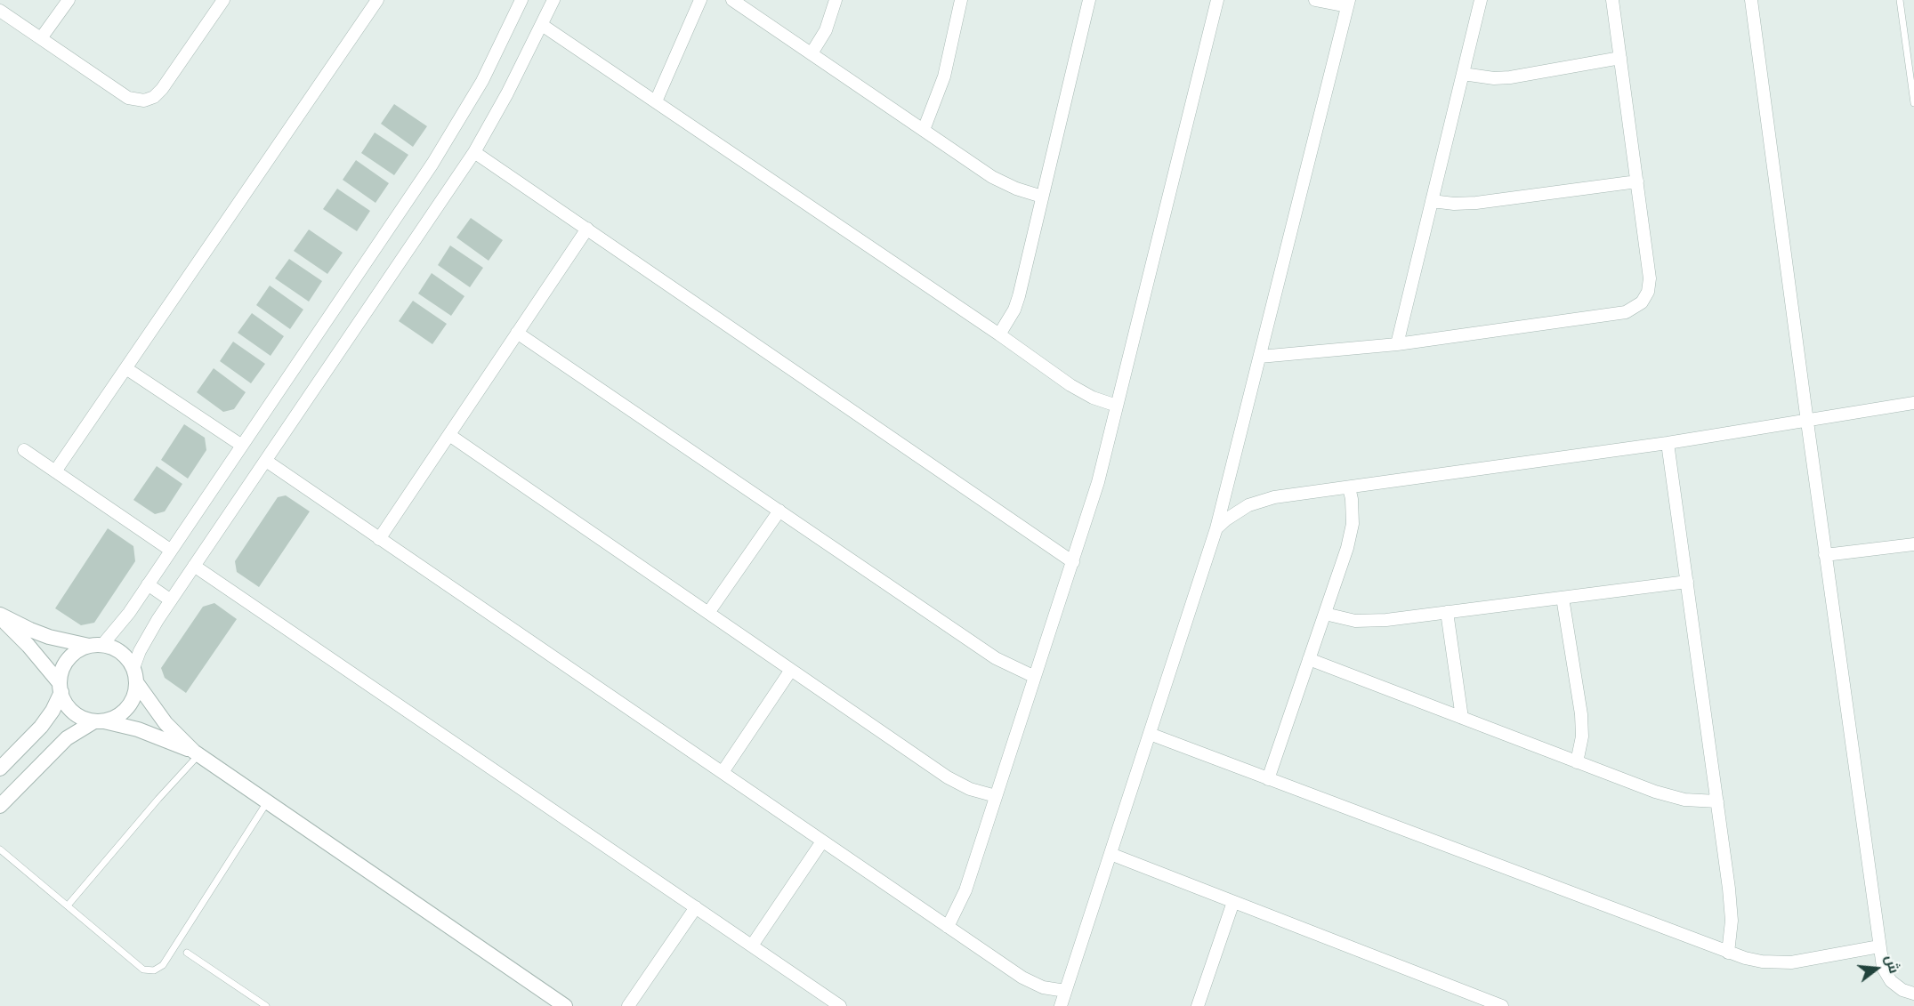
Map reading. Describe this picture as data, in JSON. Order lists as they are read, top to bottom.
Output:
{
  "north": "right"
}
